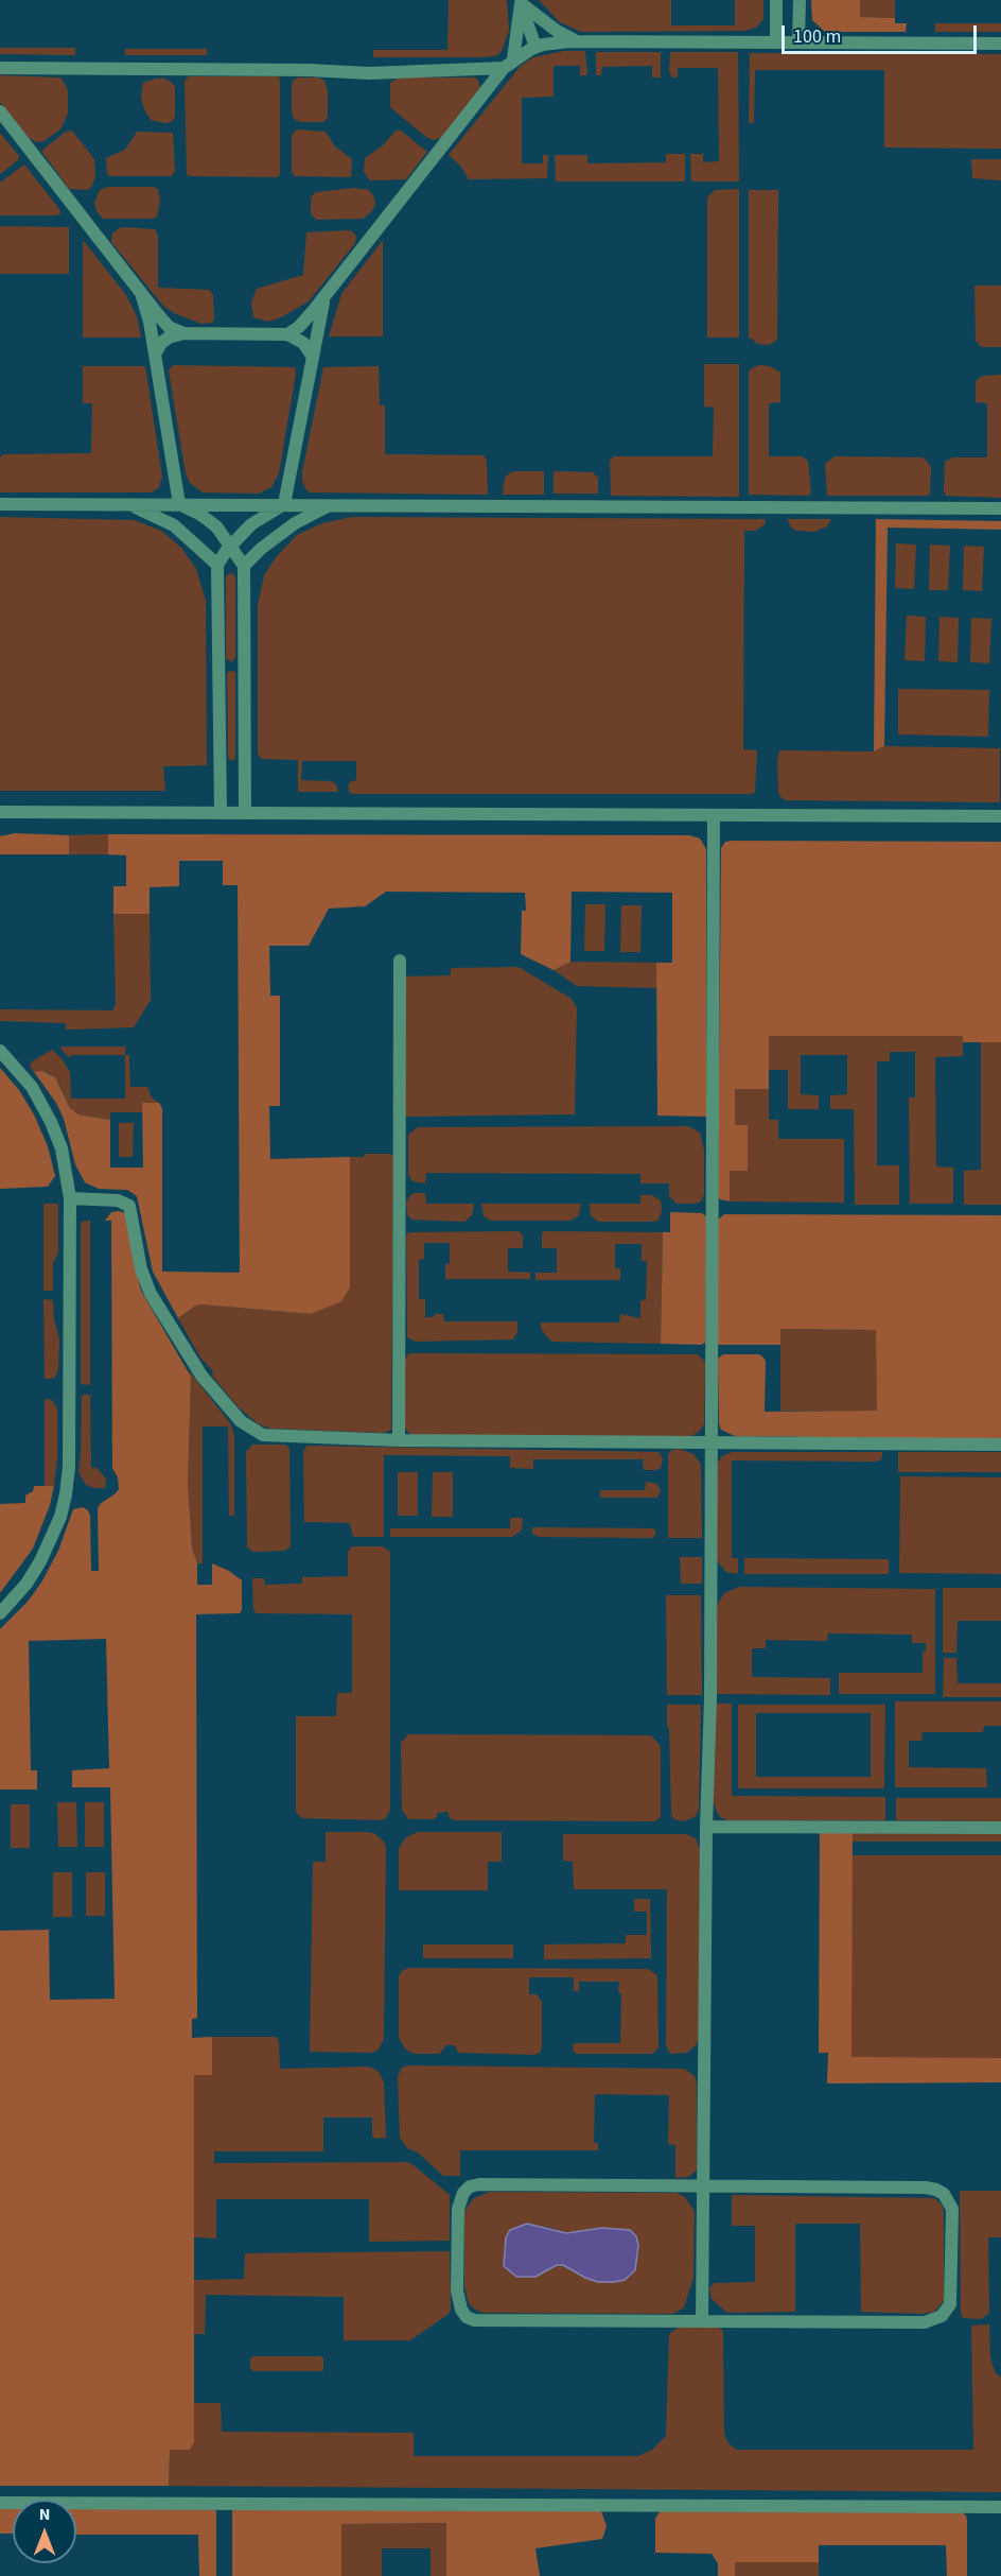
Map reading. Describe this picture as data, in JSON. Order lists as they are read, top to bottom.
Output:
{
  "scale_bar": "100 m",
  "north": "top"
}
